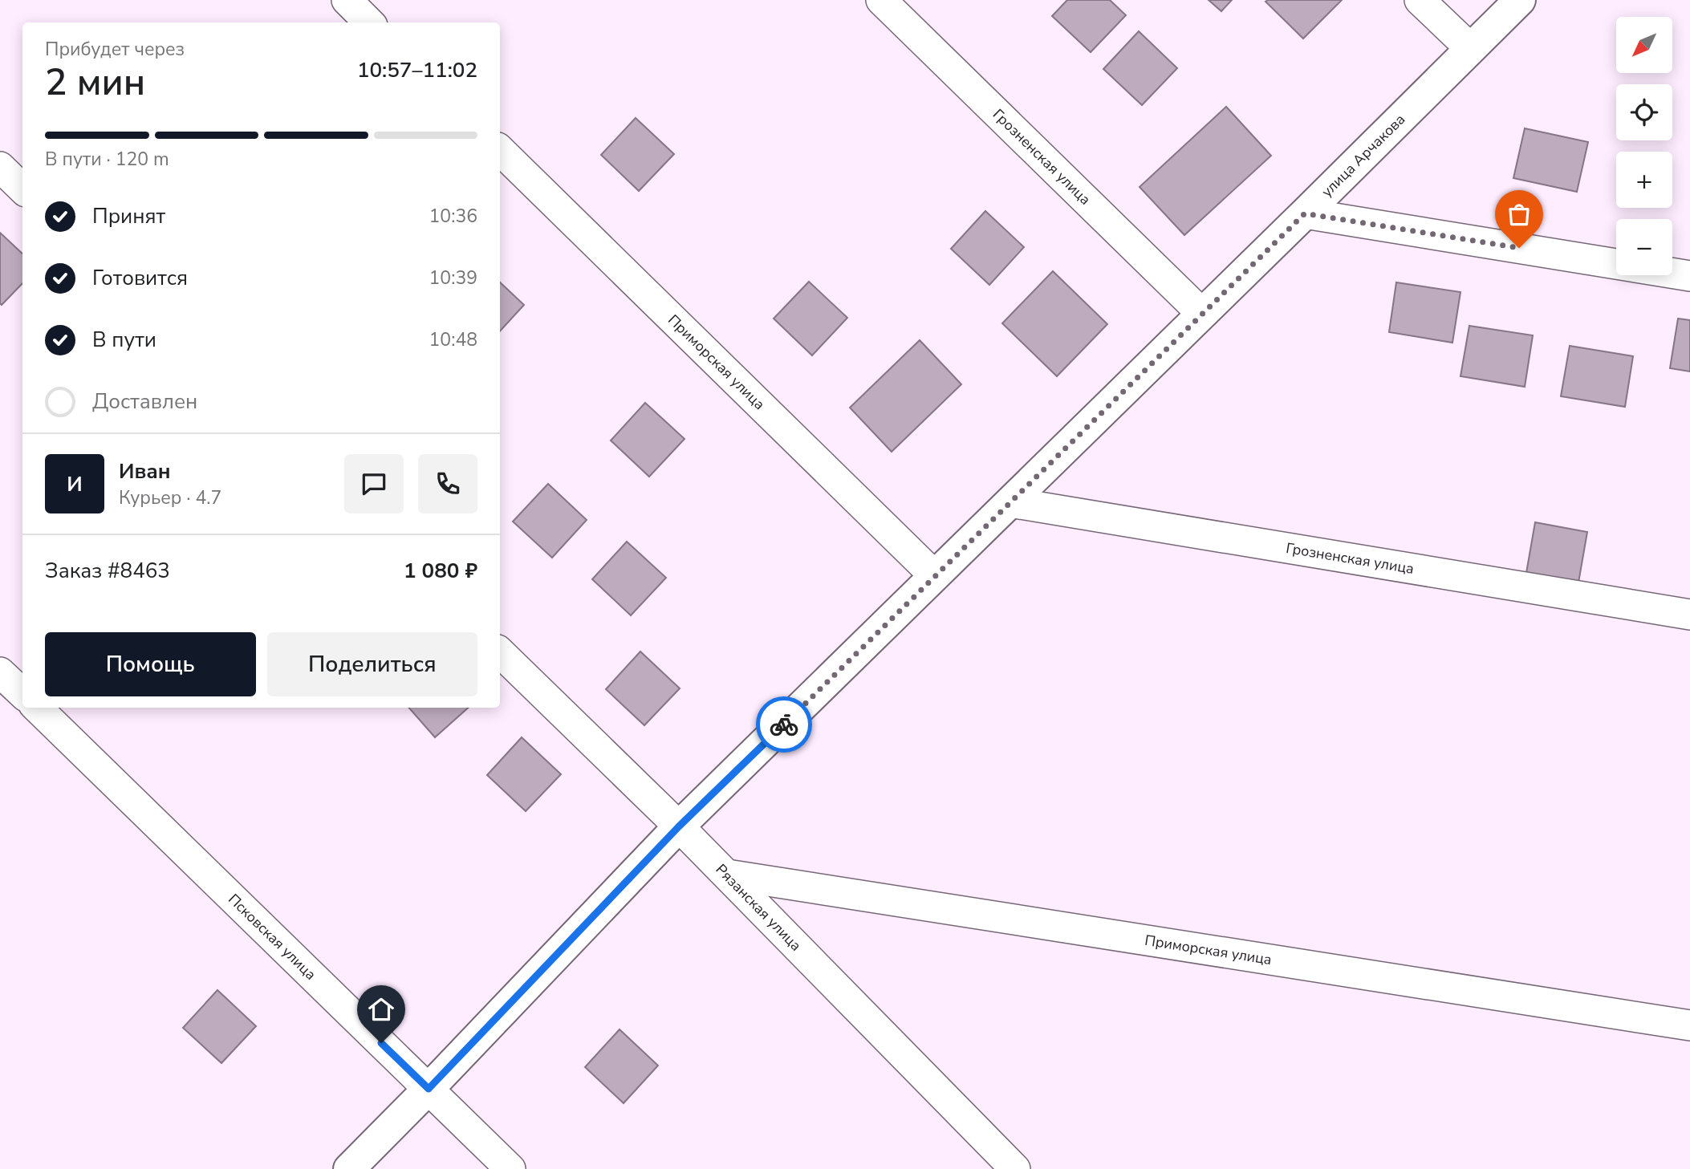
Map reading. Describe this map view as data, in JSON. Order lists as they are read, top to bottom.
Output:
{
  "streets": {
    "street": [
      "улица Арчакова",
      "Грозненская улица",
      "Приморская улица",
      "Рязанская улица",
      "Псковская улица"
    ]
  },
  "crossings": [
    ["улица Арчакова", "Грозненская улица"],
    ["улица Арчакова", "Приморская улица"],
    ["улица Арчакова", "Рязанская улица"],
    ["улица Арчакова", "Псковская улица"],
    ["Приморская улица", "Рязанская улица"]
  ],
  "north": "bottom left",
  "page": {
    "map_buttons": ["+", "−"],
    "heading": ["2 мин", "Прибудет через", "10:57–11:02"],
    "panel": [
      "Иван",
      "Курьер · 4.7",
      "Заказ #8463",
      "1 080 ₽"
    ],
    "bar": "В пути · 120 m",
    "list": [
      ["Принят", "10:36"],
      ["Готовится", "10:39"],
      ["В пути", "10:48"],
      "Доставлен"
    ],
    "round": "И",
    "buttons": ["Помощь", "Поделиться"]
  }
}
